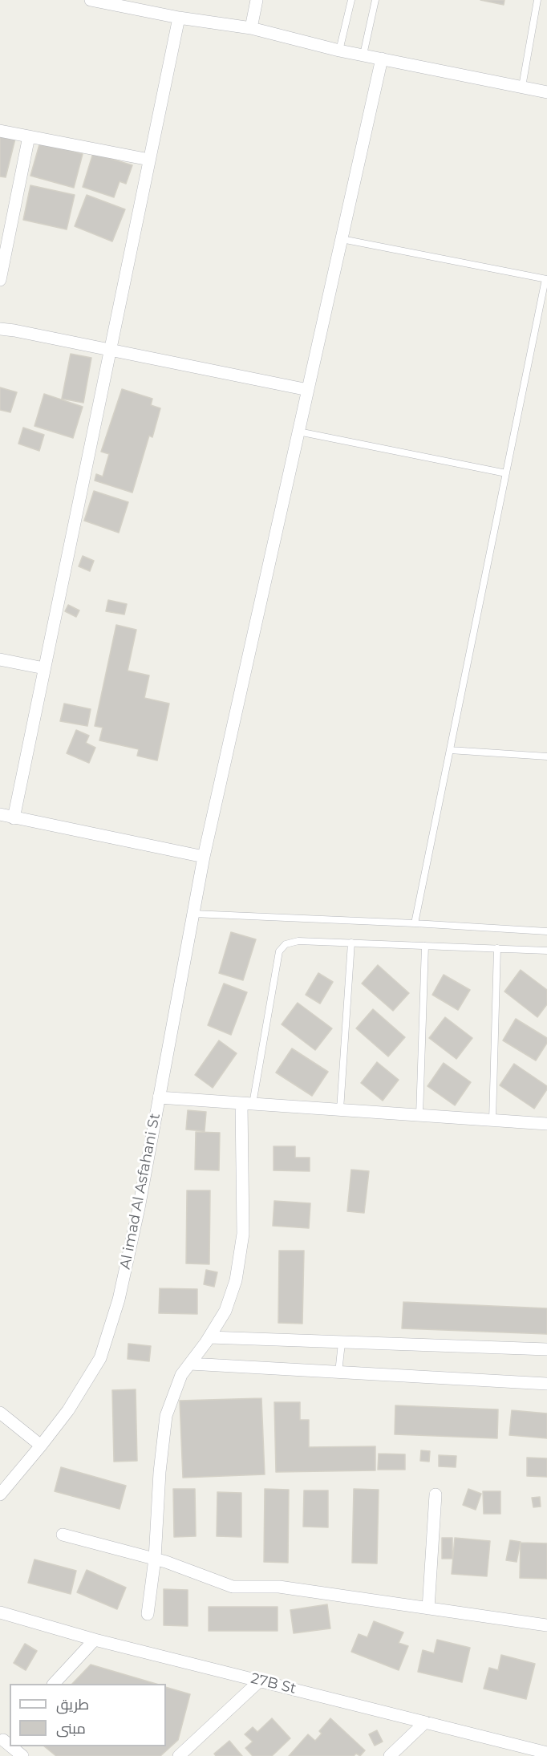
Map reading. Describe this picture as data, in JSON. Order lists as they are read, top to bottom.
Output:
{
  "streets": {
    "street": ["Al imad Al Asfahani St", "27B St"]
  },
  "legend": ["طريق", "مبنى"]
}
